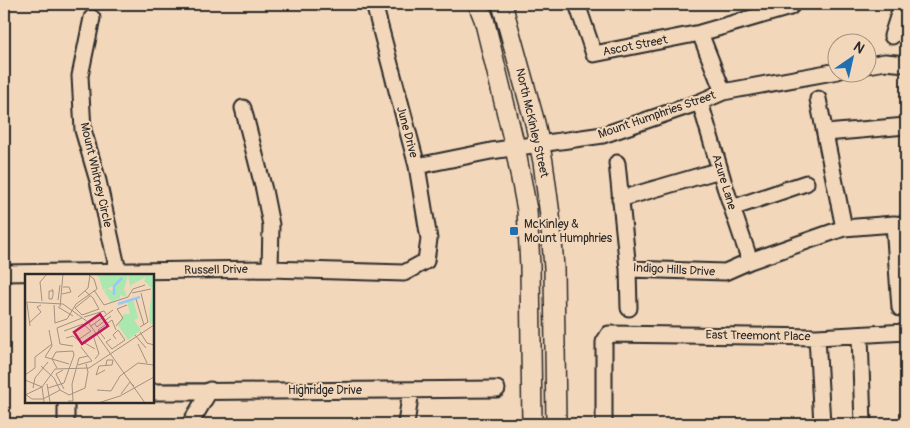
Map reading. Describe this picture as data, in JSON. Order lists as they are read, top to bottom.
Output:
{
  "streets": {
    "main road": ["North McKinley Street"],
    "street": [
      "Ascot Street",
      "Mount Humphries Street",
      "June Drive",
      "Mount Whitney Circle",
      "Azure Lane",
      "Russell Drive",
      "Indigo Hills Drive",
      "East Treemont Place",
      "Highridge Drive"
    ]
  },
  "crossings": [
    ["Mount Humphries Street", "North McKinley Street"],
    ["Mount Humphries Street", "June Drive"],
    ["Mount Humphries Street", "Azure Lane"],
    ["June Drive", "Russell Drive"],
    ["Mount Whitney Circle", "Russell Drive"],
    ["Azure Lane", "Indigo Hills Drive"]
  ],
  "places": {
    "transit": ["McKinley & Mount Humphries"]
  },
  "north": "top right"
}
